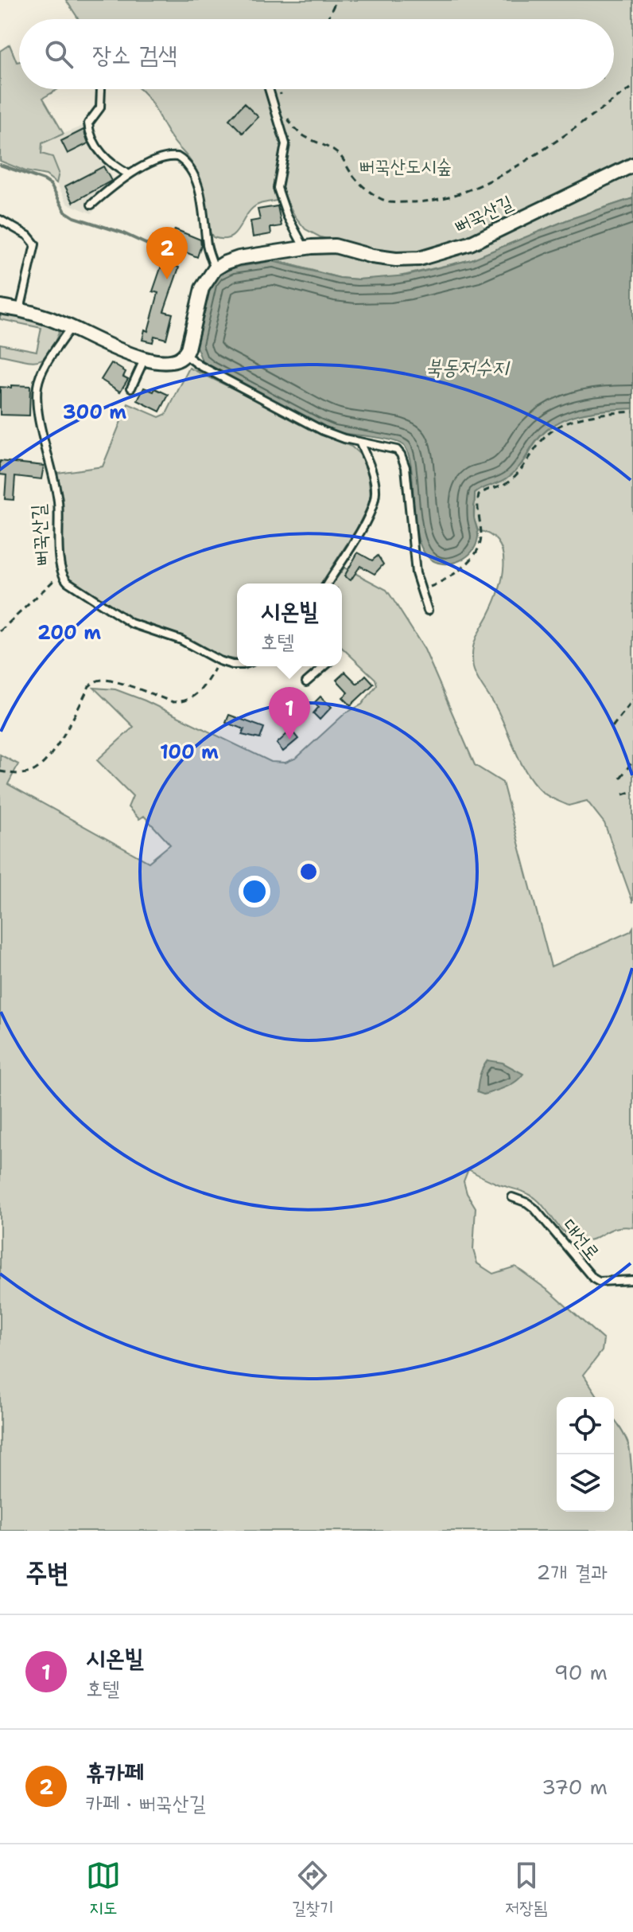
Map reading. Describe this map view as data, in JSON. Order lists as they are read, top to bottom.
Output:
{
  "streets": {
    "street": ["뻐꾹산길"],
    "lane": ["대선로"]
  },
  "water": ["북동저수지"],
  "parks": ["뻐꾹산도시숲"],
  "page": {
    "search": "장소 검색",
    "pins": ["2", "1"],
    "popup": ["시온빌", "호텔"],
    "heading": ["주변", "2개 결과"],
    "list": [
      {
        "mark": "1",
        "name": "시온빌",
        "note": "호텔",
        "value": "90 m"
      },
      {
        "mark": "2",
        "name": "휴카페",
        "note": "카페 · 뻐꾹산길",
        "value": "370 m"
      }
    ],
    "nav": ["지도", "길찾기", "저장됨"]
  },
  "rings": ["300 m", "200 m", "100 m"]
}
